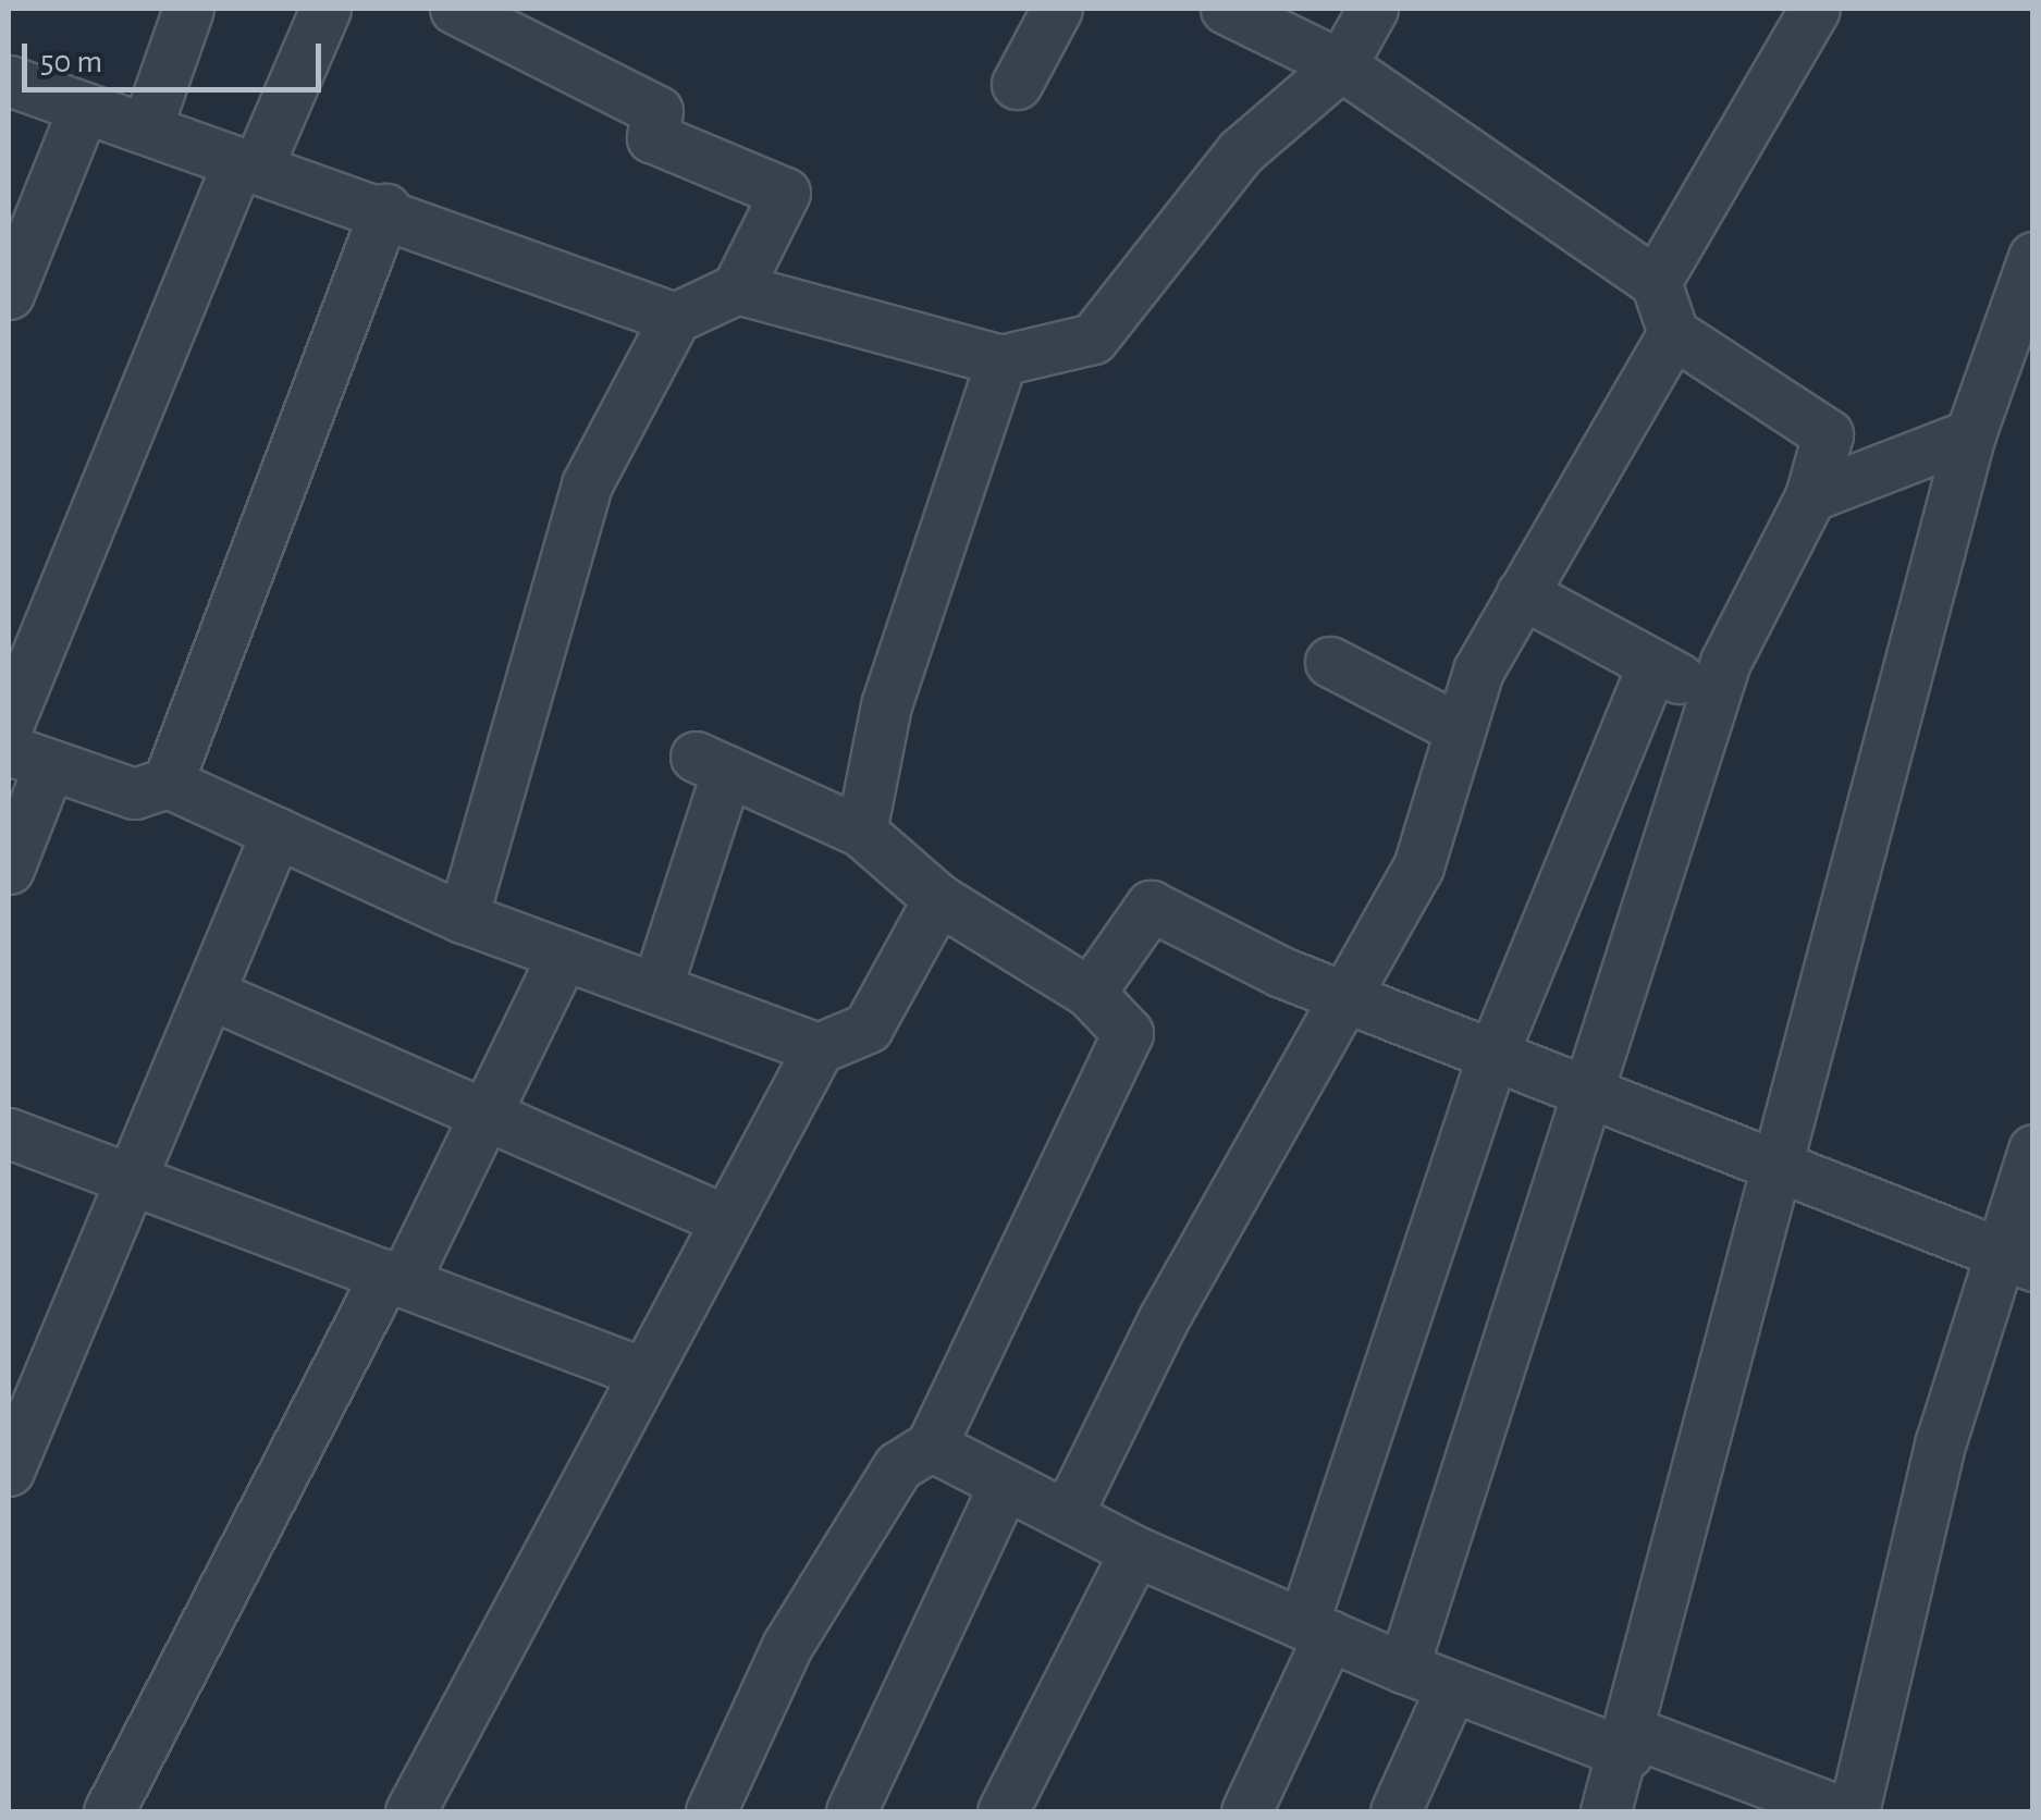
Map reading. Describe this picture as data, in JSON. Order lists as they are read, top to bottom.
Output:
{
  "scale_bar": "50 m"
}
